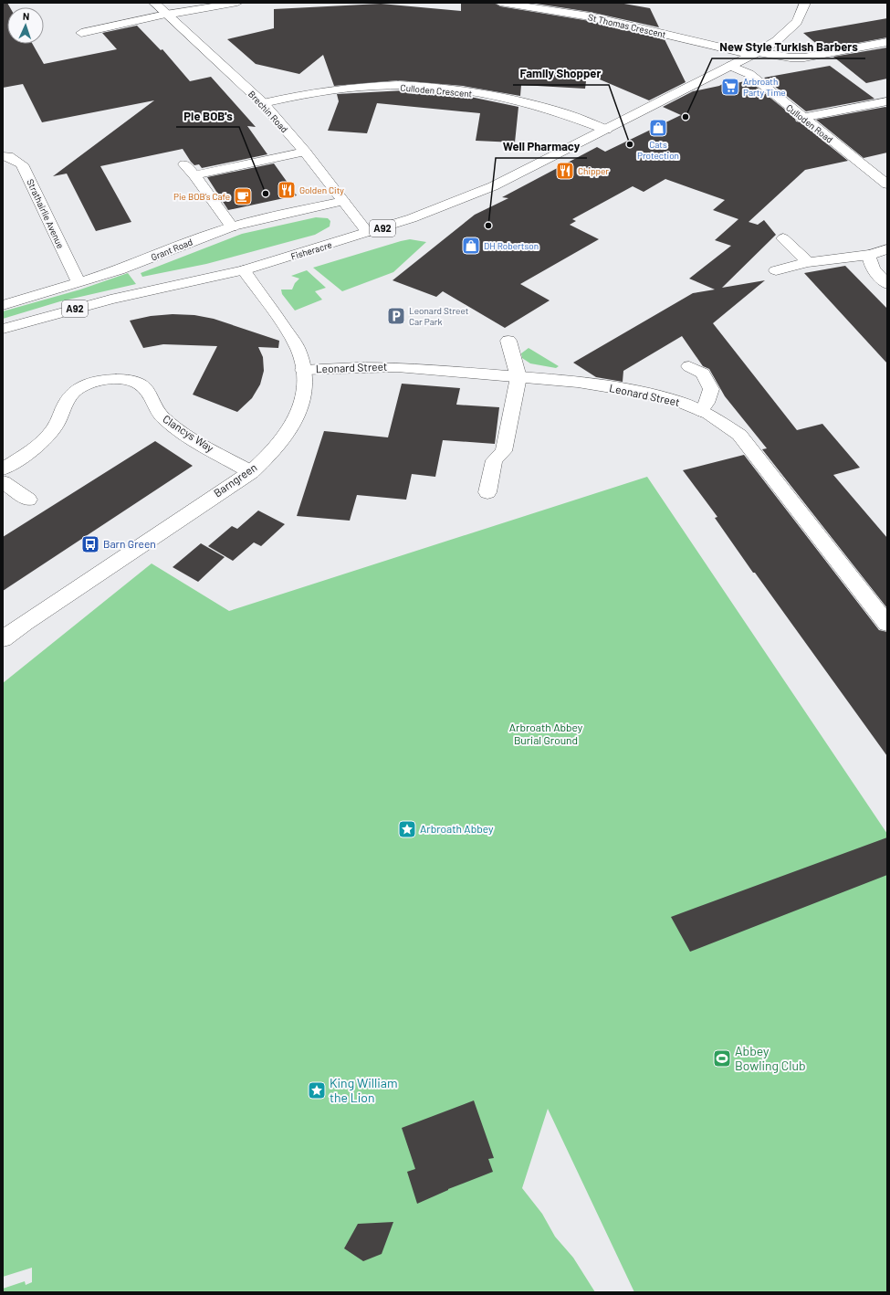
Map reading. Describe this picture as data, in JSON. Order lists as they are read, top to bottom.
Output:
{
  "streets": {
    "street": [
      "St Thomas Crescent",
      "Culloden Crescent",
      "Brechin Road",
      "Culloden Road",
      "Strathairlie Avenue",
      "A92",
      "Grant Road",
      "Fisheracre",
      "Leonard Street",
      "Clancys Way",
      "Barngreen"
    ]
  },
  "crossings": [
    ["St Thomas Crescent", "A92"],
    ["Culloden Crescent", "Brechin Road"],
    ["Culloden Crescent", "A92"],
    ["Culloden Crescent", "Fisheracre"],
    ["Brechin Road", "Grant Road"],
    ["Brechin Road", "Fisheracre"],
    ["Culloden Road", "A92"],
    ["Strathairlie Avenue", "Grant Road"],
    ["A92", "Fisheracre"],
    ["Fisheracre", "Barngreen"],
    ["Leonard Street", "Barngreen"],
    ["Clancys Way", "Barngreen"]
  ],
  "parks": ["Arbroath Abbey Burial Ground"],
  "places": {
    "supermarket": ["Arbroath Party Time"],
    "other": [
      "New Style Turkish Barbers",
      "Family Shopper",
      "Pie BOB's",
      "Well Pharmacy"
    ],
    "shop": ["Cats Protection", "DH Robertson"],
    "restaurant": ["Chipper", "Golden City"],
    "cafe": ["Pie BOB's Cafe"],
    "parking": ["Leonard Street Car Park"],
    "bus stop": ["Barn Green"],
    "place": ["Arbroath Abbey", "King William the Lion"],
    "sports": ["Abbey Bowling Club"]
  },
  "north": "top"
}
